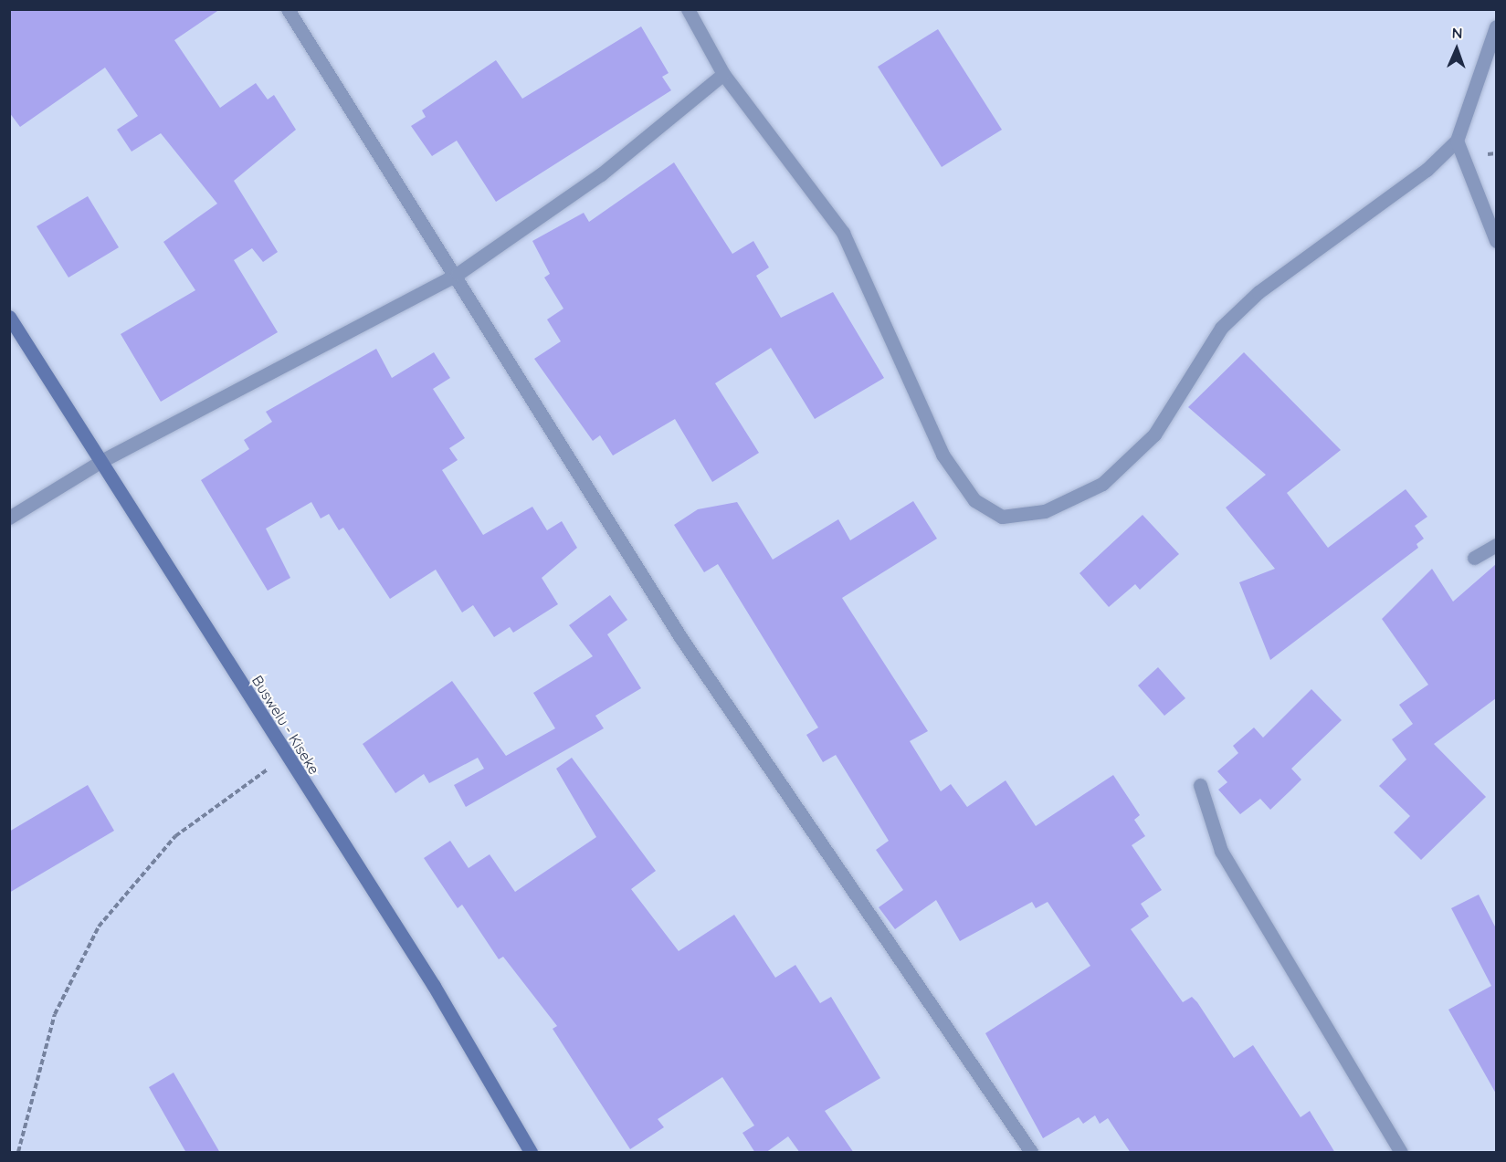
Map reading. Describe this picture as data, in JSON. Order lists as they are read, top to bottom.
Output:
{
  "streets": {
    "main road": ["Buswelu - Kiseke"]
  },
  "north": "top"
}
